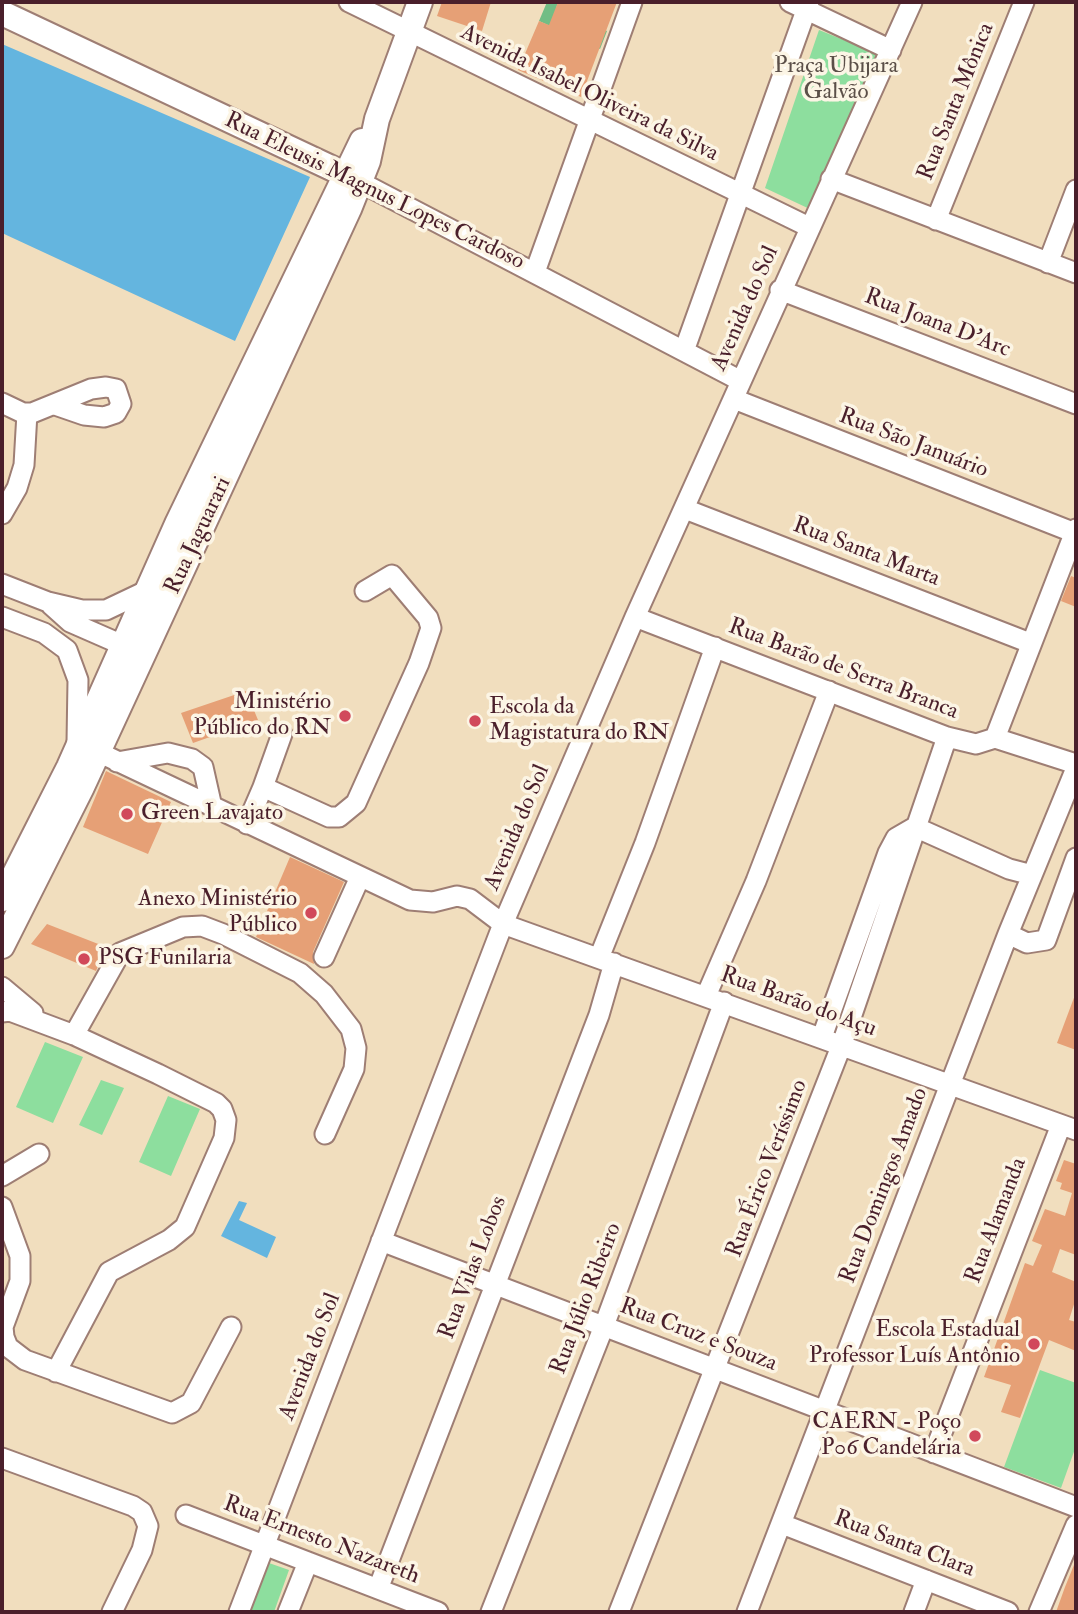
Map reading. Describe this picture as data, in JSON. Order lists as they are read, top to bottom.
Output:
{
  "streets": {
    "main road": ["Rua Eleusis Magnus Lopes Cardoso", "Rua Jaguarari"],
    "street": [
      "Avenida Isabel Oliveira da Silva",
      "Rua Santa Mônica",
      "Avenida do Sol",
      "Rua Joana D'Arc",
      "Rua São Januário",
      "Rua Santa Marta",
      "Rua Barão de Serra Branca",
      "Rua Barão do Açu",
      "Rua Érico Veríssimo",
      "Rua Domingos Amado",
      "Rua Alamanda",
      "Rua Vilas Lobos",
      "Rua Júlio Ribeiro",
      "Rua Cruz e Souza",
      "Rua Ernesto Nazareth",
      "Rua Santa Clara"
    ]
  },
  "crossings": [
    ["Avenida Isabel Oliveira da Silva", "Avenida do Sol"],
    ["Avenida Isabel Oliveira da Silva", "Rua Jaguarari"],
    ["Rua Eleusis Magnus Lopes Cardoso", "Avenida do Sol"],
    ["Rua Eleusis Magnus Lopes Cardoso", "Rua São Januário"],
    ["Rua Eleusis Magnus Lopes Cardoso", "Rua Jaguarari"],
    ["Avenida do Sol", "Rua Joana D'Arc"],
    ["Avenida do Sol", "Rua São Januário"],
    ["Avenida do Sol", "Rua Santa Marta"],
    ["Avenida do Sol", "Rua Barão de Serra Branca"],
    ["Avenida do Sol", "Rua Barão do Açu"],
    ["Avenida do Sol", "Rua Cruz e Souza"],
    ["Avenida do Sol", "Rua Ernesto Nazareth"],
    ["Rua Jaguarari", "Rua Barão do Açu"],
    ["Rua Barão de Serra Branca", "Rua Érico Veríssimo"],
    ["Rua Barão de Serra Branca", "Rua Domingos Amado"],
    ["Rua Barão de Serra Branca", "Rua Vilas Lobos"],
    ["Rua Barão de Serra Branca", "Rua Júlio Ribeiro"],
    ["Rua Barão do Açu", "Rua Érico Veríssimo"],
    ["Rua Barão do Açu", "Rua Domingos Amado"],
    ["Rua Barão do Açu", "Rua Alamanda"],
    ["Rua Barão do Açu", "Rua Vilas Lobos"],
    ["Rua Barão do Açu", "Rua Júlio Ribeiro"],
    ["Rua Érico Veríssimo", "Rua Cruz e Souza"],
    ["Rua Domingos Amado", "Rua Cruz e Souza"],
    ["Rua Domingos Amado", "Rua Santa Clara"],
    ["Rua Alamanda", "Rua Cruz e Souza"],
    ["Rua Vilas Lobos", "Rua Cruz e Souza"],
    ["Rua Vilas Lobos", "Rua Ernesto Nazareth"],
    ["Rua Júlio Ribeiro", "Rua Cruz e Souza"]
  ],
  "parks": ["Praça Ubijara Galvão"],
  "places": [
    "Ministério Público do RN",
    "Escola da Magistatura do RN",
    "Green Lavajato",
    "Anexo Ministério Público",
    "PSG Funilaria",
    "Escola Estadual Professor Luís Antônio",
    "CAERN - Poço P06 Candelária"
  ]
}
